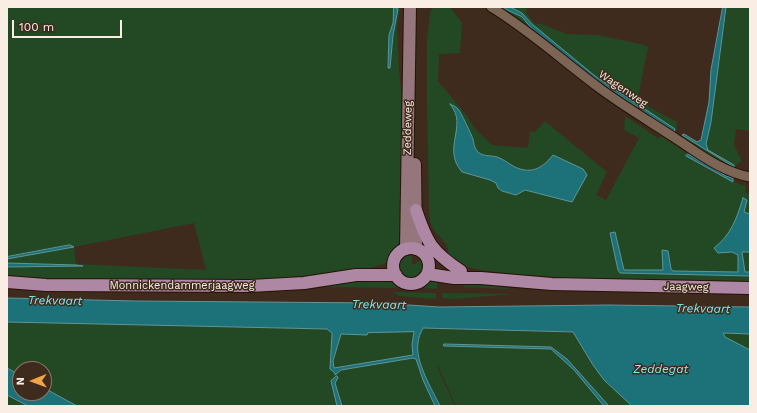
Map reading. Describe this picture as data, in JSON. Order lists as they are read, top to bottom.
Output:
{
  "streets": {
    "main road": ["Zeddeweg", "Monnickendammerjaagweg", "Jaagweg"],
    "street": ["Wagenweg"]
  },
  "crossings": [
    ["Zeddeweg", "Monnickendammerjaagweg"]
  ],
  "water": ["Trekvaart", "Zeddegat"],
  "scale_bar": "100 m",
  "north": "left"
}
